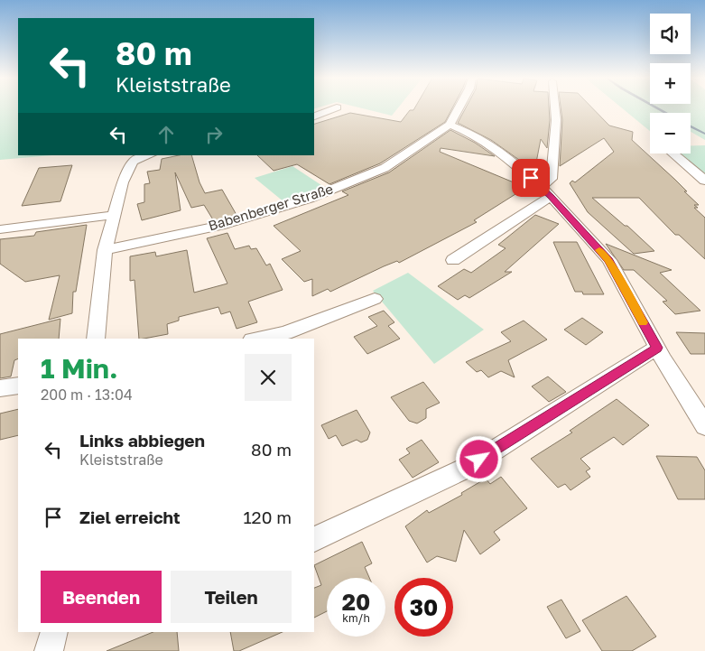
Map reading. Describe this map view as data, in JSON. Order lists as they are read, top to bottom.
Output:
{
  "streets": {
    "street": ["Babenberger Straße"]
  },
  "page": {
    "map_buttons": ["+", "−"],
    "turn": ["80 m", "Kleiststraße"],
    "heading": ["1 Min.", "200 m · 13:04"],
    "list": [
      {
        "name": "Links abbiegen",
        "note": "Kleiststraße",
        "value": "80 m"
      },
      {
        "name": "Ziel erreicht",
        "value": "120 m"
      }
    ],
    "buttons": ["Beenden", "Teilen"],
    "speed": "20 km/h",
    "limit": "30"
  }
}
